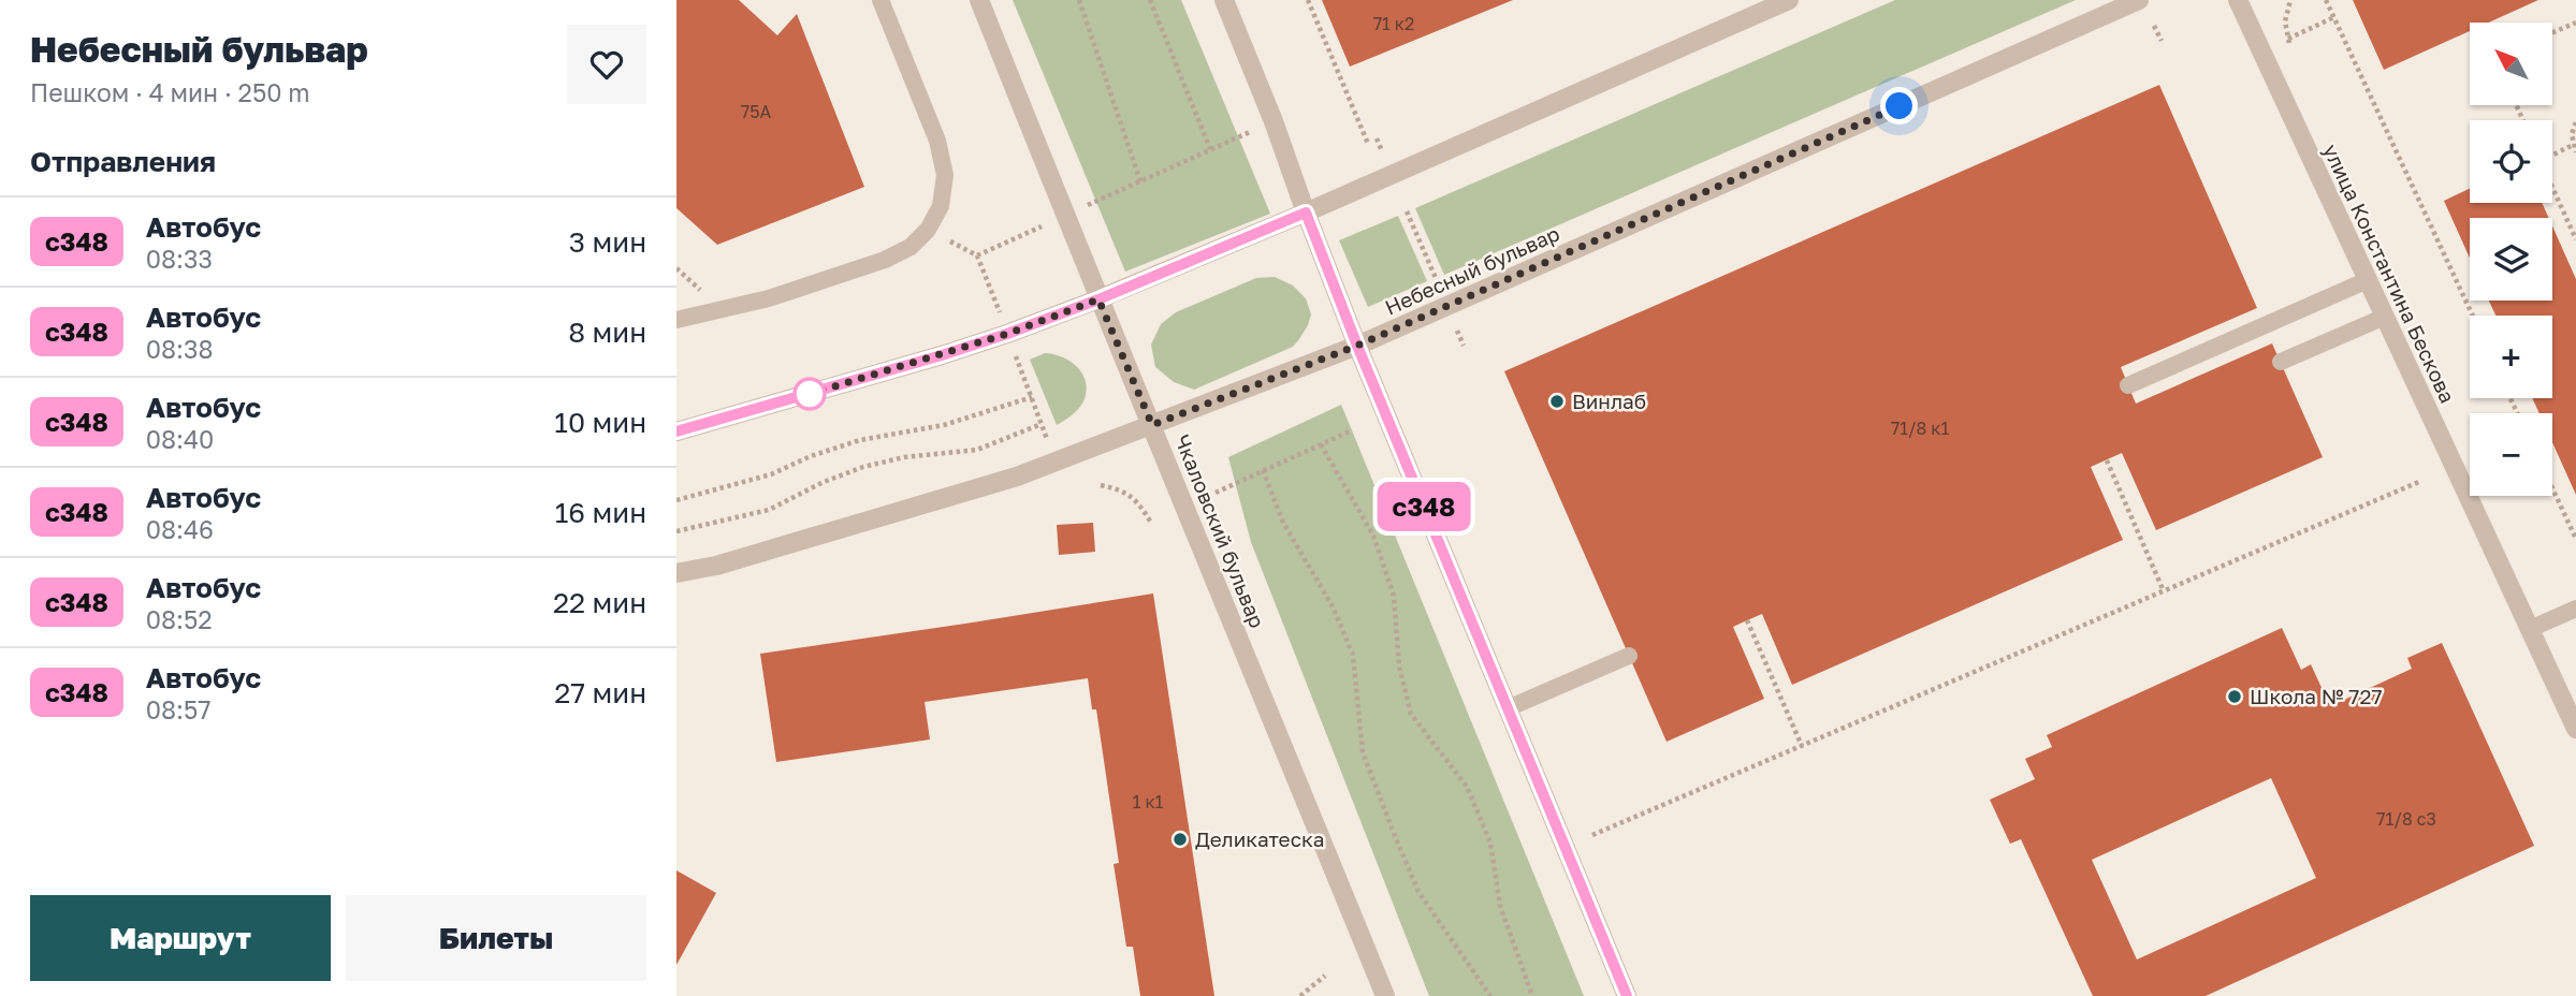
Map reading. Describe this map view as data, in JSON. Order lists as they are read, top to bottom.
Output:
{
  "streets": {
    "street": ["Небесный бульвар", "улица Константина Бескова", "Чкаловский бульвар"]
  },
  "crossings": [
    ["Небесный бульвар", "Чкаловский бульвар"]
  ],
  "places": ["Винлаб", "Школа № 727", "Деликатеска"],
  "lines": ["bus line с348"],
  "house_numbers": [
    "71 к2",
    "75А",
    "71/8 к1",
    "1 к1",
    "71/8 с3"
  ],
  "north": "top left",
  "page": {
    "heading": [
      ["Небесный бульвар", "Пешком · 4 мин · 250 m"],
      "Отправления"
    ],
    "on_map": "с348",
    "map_buttons": ["+", "−"],
    "list": [
      {
        "mark": "с348",
        "name": "Автобус",
        "note": "08:33",
        "value": "3 мин"
      },
      {
        "mark": "с348",
        "name": "Автобус",
        "note": "08:38",
        "value": "8 мин"
      },
      {
        "mark": "с348",
        "name": "Автобус",
        "note": "08:40",
        "value": "10 мин"
      },
      {
        "mark": "с348",
        "name": "Автобус",
        "note": "08:46",
        "value": "16 мин"
      },
      {
        "mark": "с348",
        "name": "Автобус",
        "note": "08:52",
        "value": "22 мин"
      },
      {
        "mark": "с348",
        "name": "Автобус",
        "note": "08:57",
        "value": "27 мин"
      }
    ],
    "buttons": ["Маршрут", "Билеты"]
  }
}
